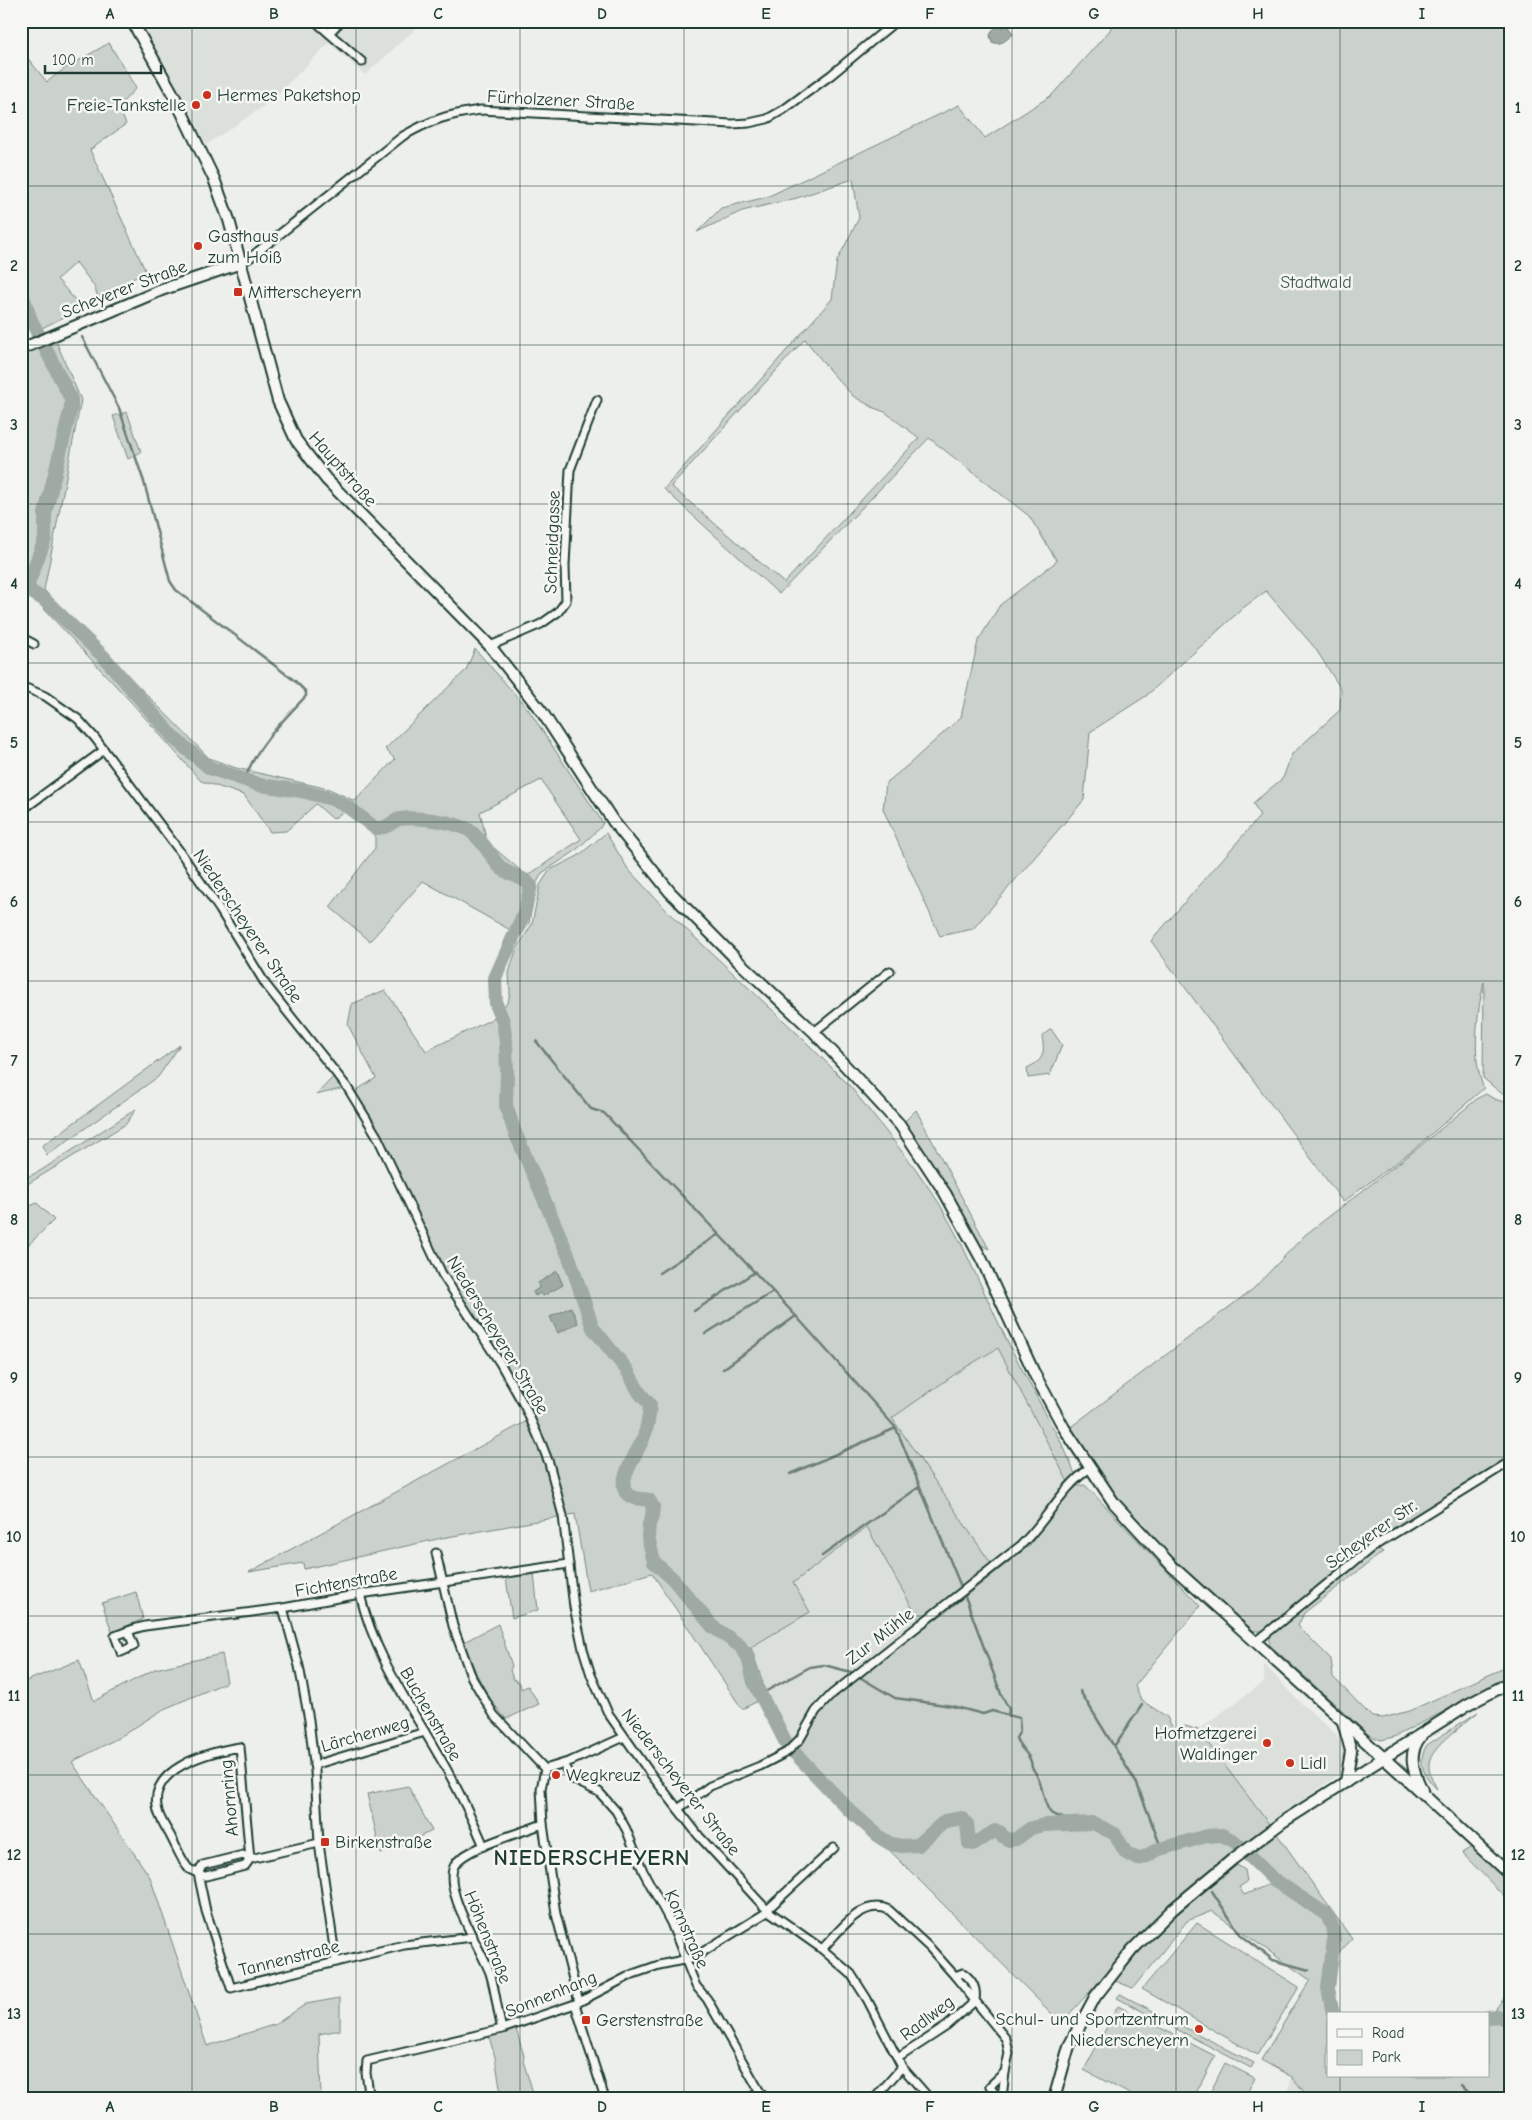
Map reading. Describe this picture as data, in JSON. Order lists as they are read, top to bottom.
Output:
{
  "streets": {
    "main road": ["Scheyerer Straße", "Hauptstraße"],
    "street": [
      "Fürholzener Straße",
      "Schneidgasse",
      "Niederscheyerer Straße",
      "Scheyerer Str.",
      "Fichtenstraße",
      "Zur Mühle",
      "Buchenstraße",
      "Lärchenweg",
      "Ahornring",
      "Kornstraße",
      "Höhenstraße",
      "Tannenstraße",
      "Sonnenhang",
      "Radlweg"
    ]
  },
  "crossings": [
    ["Fürholzener Straße", "Scheyerer Straße"],
    ["Fürholzener Straße", "Hauptstraße"],
    ["Scheyerer Straße", "Hauptstraße"],
    ["Hauptstraße", "Schneidgasse"],
    ["Hauptstraße", "Scheyerer Str."],
    ["Hauptstraße", "Zur Mühle"],
    ["Niederscheyerer Straße", "Fichtenstraße"],
    ["Niederscheyerer Straße", "Zur Mühle"],
    ["Niederscheyerer Straße", "Sonnenhang"],
    ["Niederscheyerer Straße", "Radlweg"],
    ["Fichtenstraße", "Buchenstraße"],
    ["Buchenstraße", "Lärchenweg"],
    ["Buchenstraße", "Höhenstraße"],
    ["Ahornring", "Tannenstraße"],
    ["Kornstraße", "Sonnenhang"],
    ["Höhenstraße", "Tannenstraße"],
    ["Höhenstraße", "Sonnenhang"]
  ],
  "districts": ["NIEDERSCHEYERN"],
  "parks": ["Stadtwald"],
  "places": {
    "other": [
      "Hermes Paketshop",
      "Freie-Tankstelle",
      "Gasthaus zum Hoiß",
      "Hofmetzgerei Waldinger",
      "Lidl",
      "Wegkreuz",
      "Schul- und Sportzentrum Niederscheyern"
    ],
    "transit": ["Mitterscheyern", "Birkenstraße", "Gerstenstraße"]
  },
  "legend": ["Road", "Park"],
  "scale_bar": "100 m",
  "grid": {
    "columns": [
      "A",
      "B",
      "C",
      "D",
      "E",
      "F",
      "G",
      "H",
      "I"
    ],
    "rows": [
      "1",
      "2",
      "3",
      "4",
      "5",
      "6",
      "7",
      "8",
      "9",
      "10",
      "11",
      "12",
      "13"
    ]
  }
}
